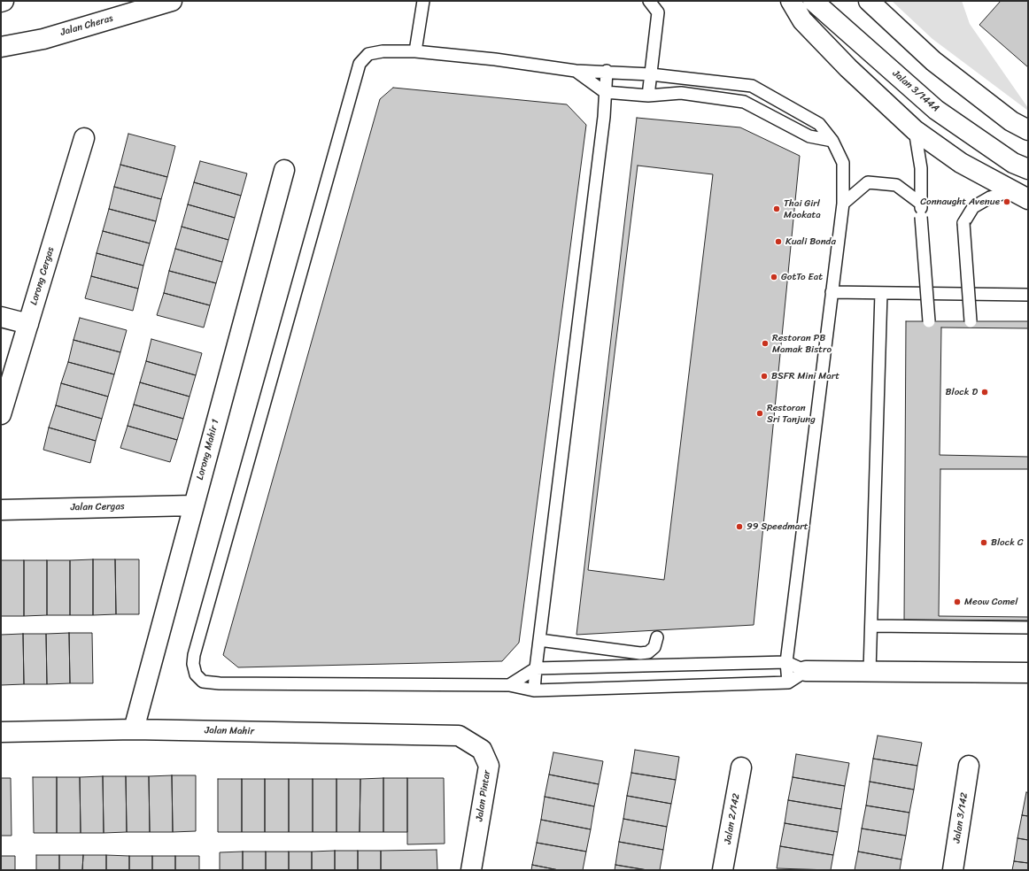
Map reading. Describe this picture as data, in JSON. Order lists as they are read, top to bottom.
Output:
{
  "streets": {
    "main road": [
      "Jalan Cheras",
      "Jalan 3/144A",
      "Lorong Cergas",
      "Lorong Mahir 1",
      "Jalan Cergas",
      "Jalan Mahir",
      "Jalan Pintar",
      "Jalan 3/142",
      "Jalan 2/142"
    ]
  },
  "crossings": [
    ["Lorong Mahir 1", "Jalan Cergas"],
    ["Lorong Mahir 1", "Jalan Mahir"],
    ["Jalan Mahir", "Jalan Pintar"]
  ],
  "places": [
    "Connaught Avenue",
    "Thai Girl Mookata",
    "Kuali Bonda",
    "GotTo Eat",
    "Restoran PB Mamak Bistro",
    "BSFR Mini Mart",
    "Block D",
    "Restoran Sri Tanjung",
    "99 Speedmart",
    "Block C",
    "Meow Comel"
  ]
}
